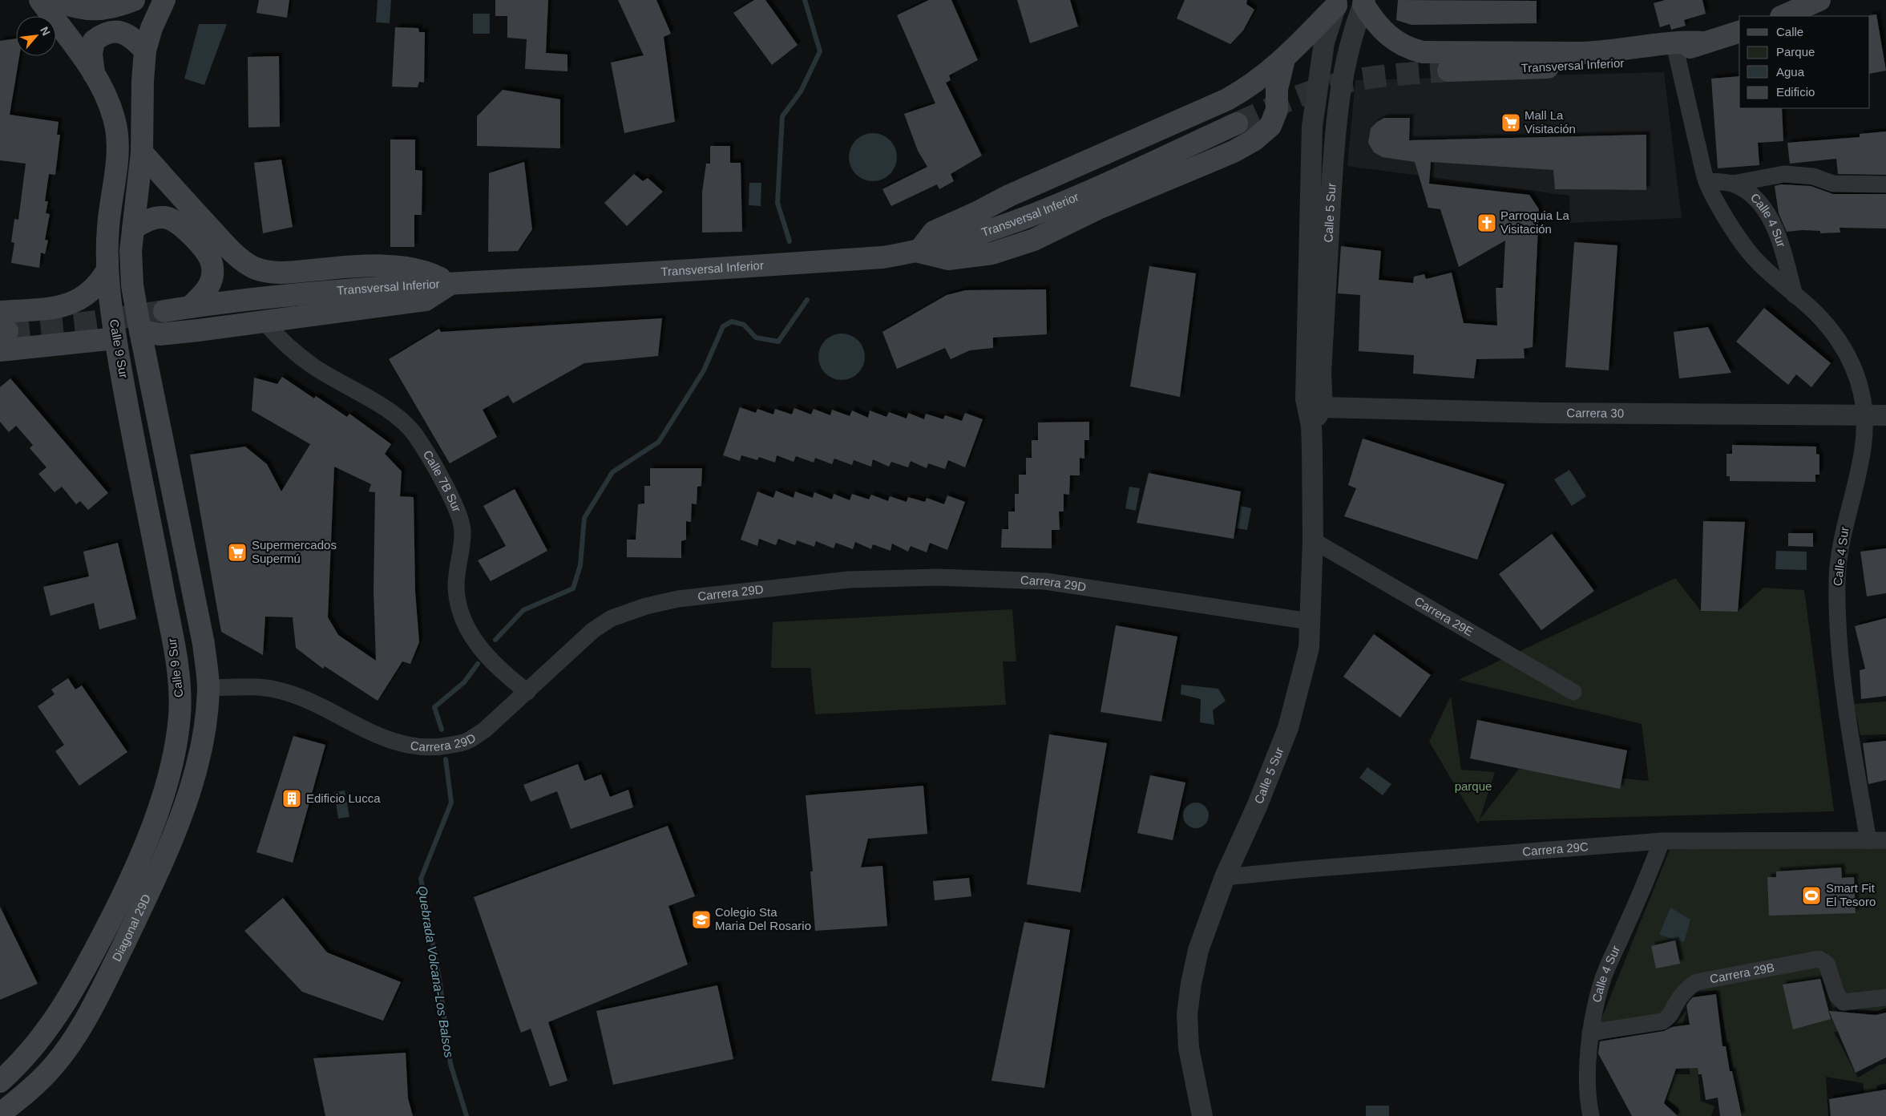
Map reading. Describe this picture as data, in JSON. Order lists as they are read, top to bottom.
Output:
{
  "streets": {
    "main road": ["Transversal Inferior", "Calle 9 Sur", "Diagonal 29D"],
    "street": [
      "Calle 5 Sur",
      "Calle 4 Sur",
      "Carrera 30",
      "Calle 7B Sur",
      "Carrera 29D",
      "Carrera 29E",
      "Carrera 29C",
      "Carrera 29B"
    ]
  },
  "crossings": [
    ["Transversal Inferior", "Calle 4 Sur"],
    ["Calle 5 Sur", "Carrera 30"],
    ["Calle 5 Sur", "Carrera 29D"],
    ["Calle 5 Sur", "Carrera 29E"],
    ["Calle 5 Sur", "Carrera 29C"],
    ["Calle 4 Sur", "Carrera 30"],
    ["Calle 4 Sur", "Carrera 29C"],
    ["Calle 4 Sur", "Carrera 29B"],
    ["Calle 9 Sur", "Carrera 29D"],
    ["Calle 9 Sur", "Diagonal 29D"],
    ["Calle 7B Sur", "Carrera 29D"]
  ],
  "water": ["Quebrada Volcana-Los Balsos"],
  "parks": ["parque"],
  "places": {
    "supermarket": ["Mall La Visitación", "Supermercados Supermú"],
    "church": ["Parroquia La Visitación"],
    "building": ["Edificio Lucca"],
    "sports": ["Smart Fit El Tesoro"],
    "school or university": ["Colegio Sta Maria Del Rosario"]
  },
  "legend": [
    "Calle",
    "Parque",
    "Agua",
    "Edificio"
  ],
  "north": "top right"
}
